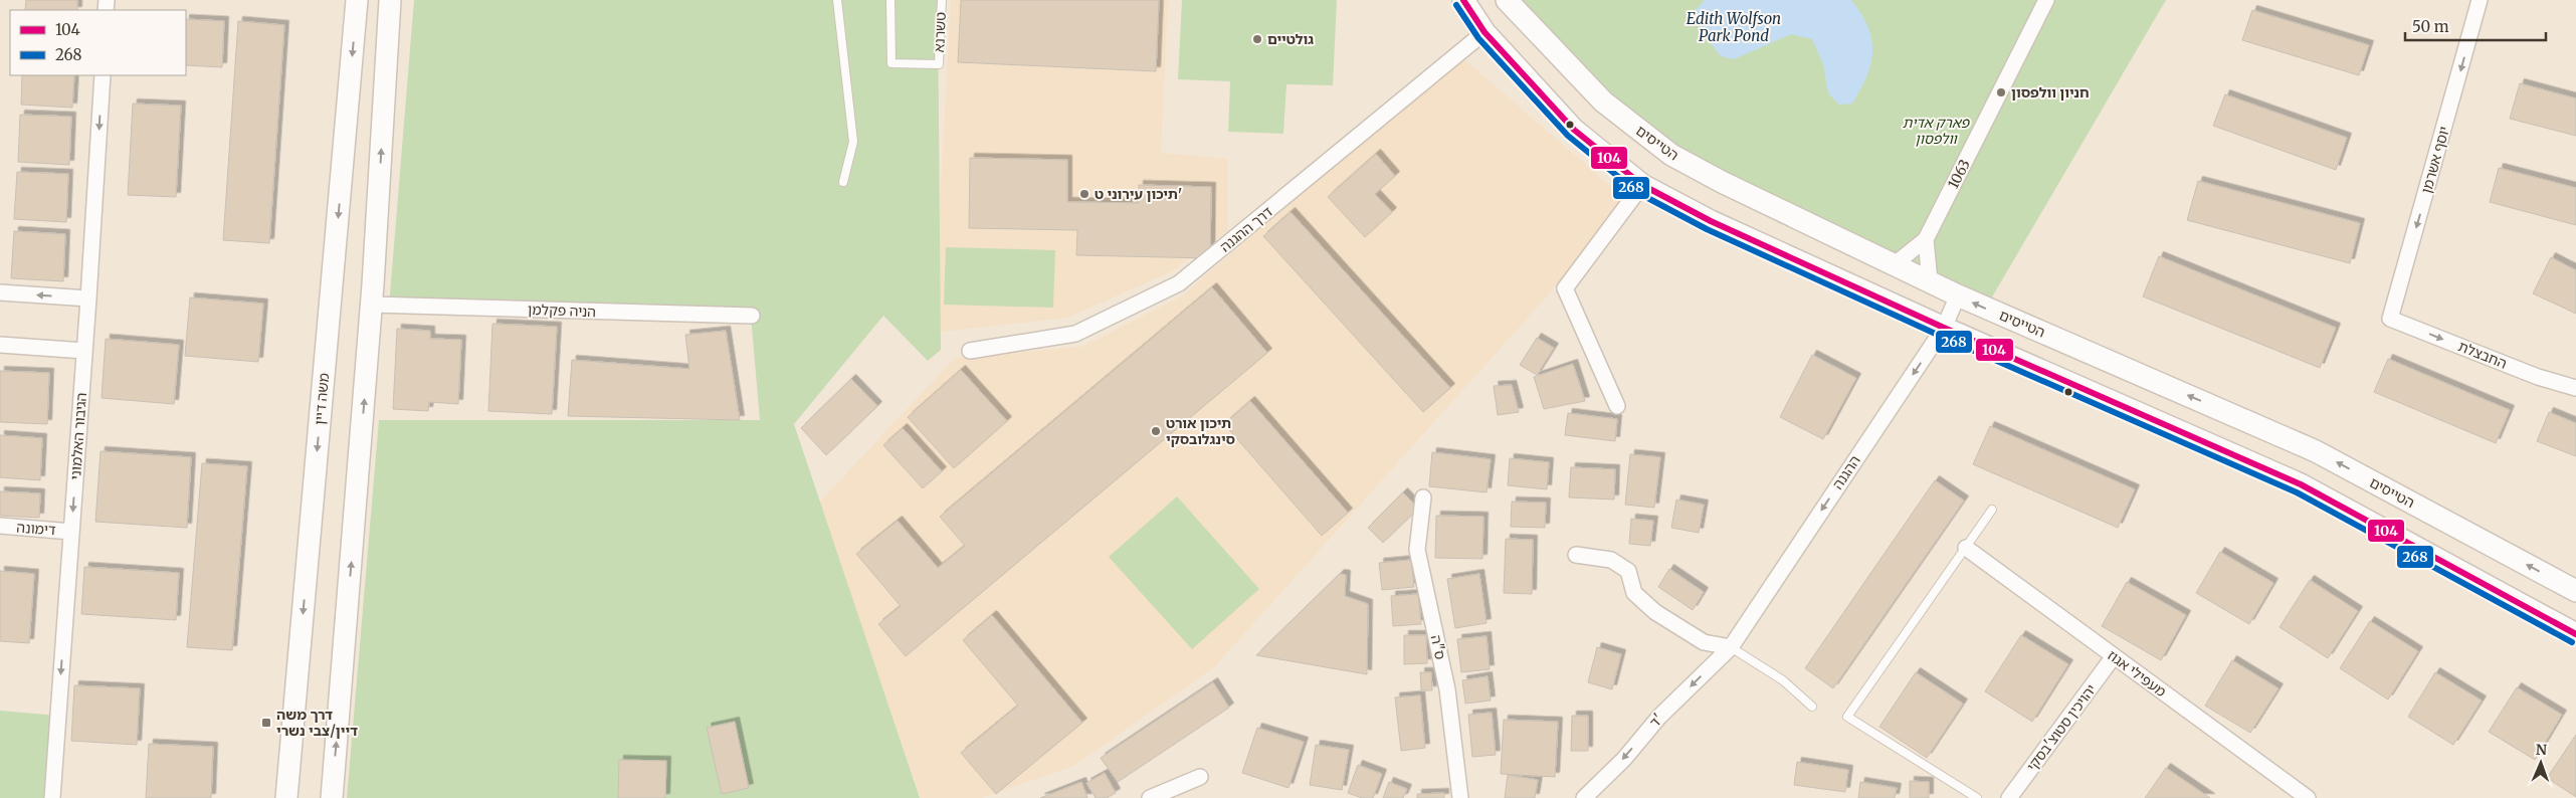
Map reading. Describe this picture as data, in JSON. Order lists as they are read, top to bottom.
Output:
{
  "streets": {
    "main road": ["הטייסים", "משה דיין"],
    "street": [
      "יוסף אשרמן",
      "1063",
      "דרך ההגנה",
      "הניה פקלמן",
      "החבצלת",
      "הגיבור האלמוני",
      "ההגנה",
      "דימונה",
      "ס\"ה",
      "מעפילי אגוז",
      "ד'",
      "יהויכין סטוצ'בסקי"
    ],
    "lane": ["טשרנא"]
  },
  "crossings": [
    ["הטייסים", "1063"],
    ["הטייסים", "ההגנה"],
    ["יוסף אשרמן", "החבצלת"],
    ["הגיבור האלמוני", "דימונה"],
    ["ההגנה", "ד'"],
    ["מעפילי אגוז", "יהויכין סטוצ'בסקי"]
  ],
  "one_way": [
    "יוסף אשרמן",
    "החבצלת",
    "הגיבור האלמוני",
    "ההגנה",
    "ד'"
  ],
  "water": ["Edith Wolfson Park Pond"],
  "parks": ["פארק אדית וולפסון"],
  "places": {
    "other": [
      "גולטיים",
      "חניון וולפסון",
      "תיכון עירוני ט'",
      "תיכון אורט סינגלובסקי"
    ],
    "transit": ["דרך משה דיין/צבי נשרי"]
  },
  "lines": ["transit line 104", "transit line 268"],
  "legend": ["104", "268"],
  "scale_bar": "50 m",
  "north": "top"
}
